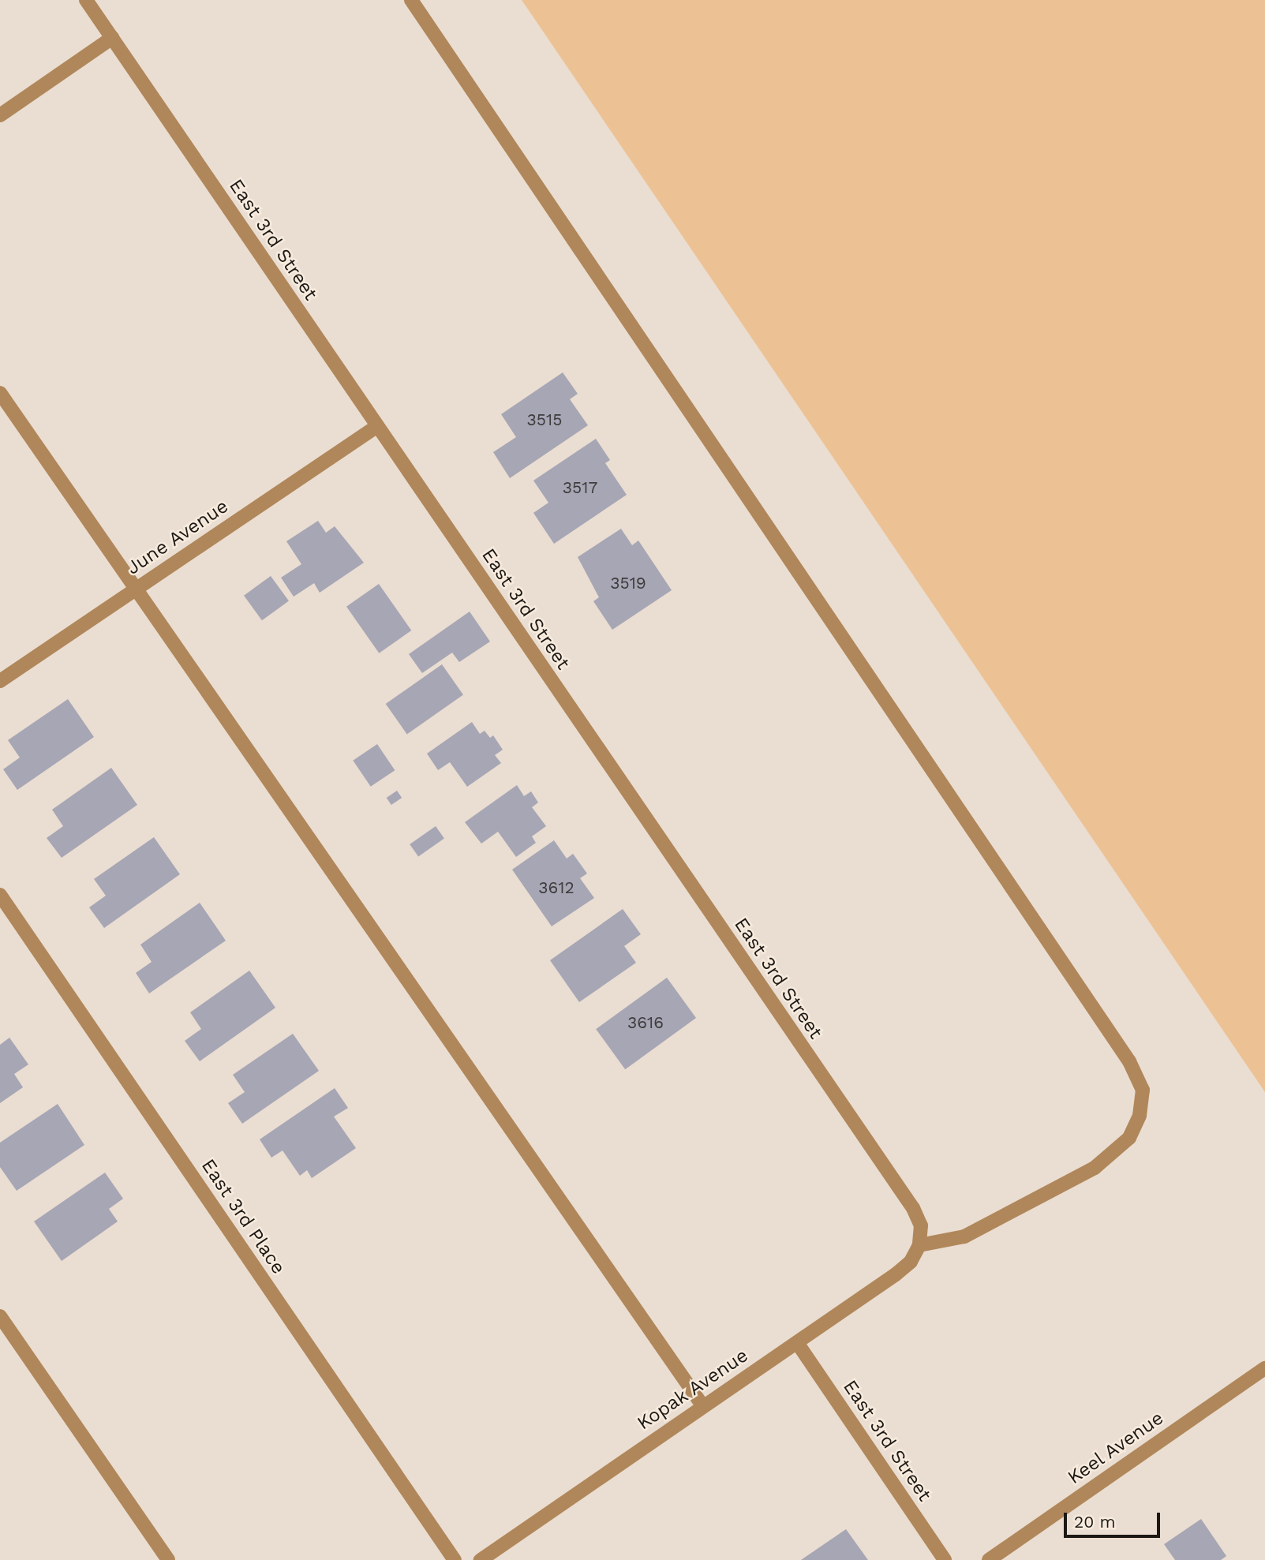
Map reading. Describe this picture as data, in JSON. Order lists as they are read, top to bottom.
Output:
{
  "streets": {
    "street": [
      "East 3rd Street",
      "June Avenue",
      "East 3rd Place",
      "Kopak Avenue",
      "Keel Avenue"
    ]
  },
  "crossings": [
    ["East 3rd Street", "June Avenue"],
    ["East 3rd Street", "Kopak Avenue"]
  ],
  "house_numbers": [
    "3515",
    "3517",
    "3519",
    "3612",
    "3616"
  ],
  "scale_bar": "20 m"
}
